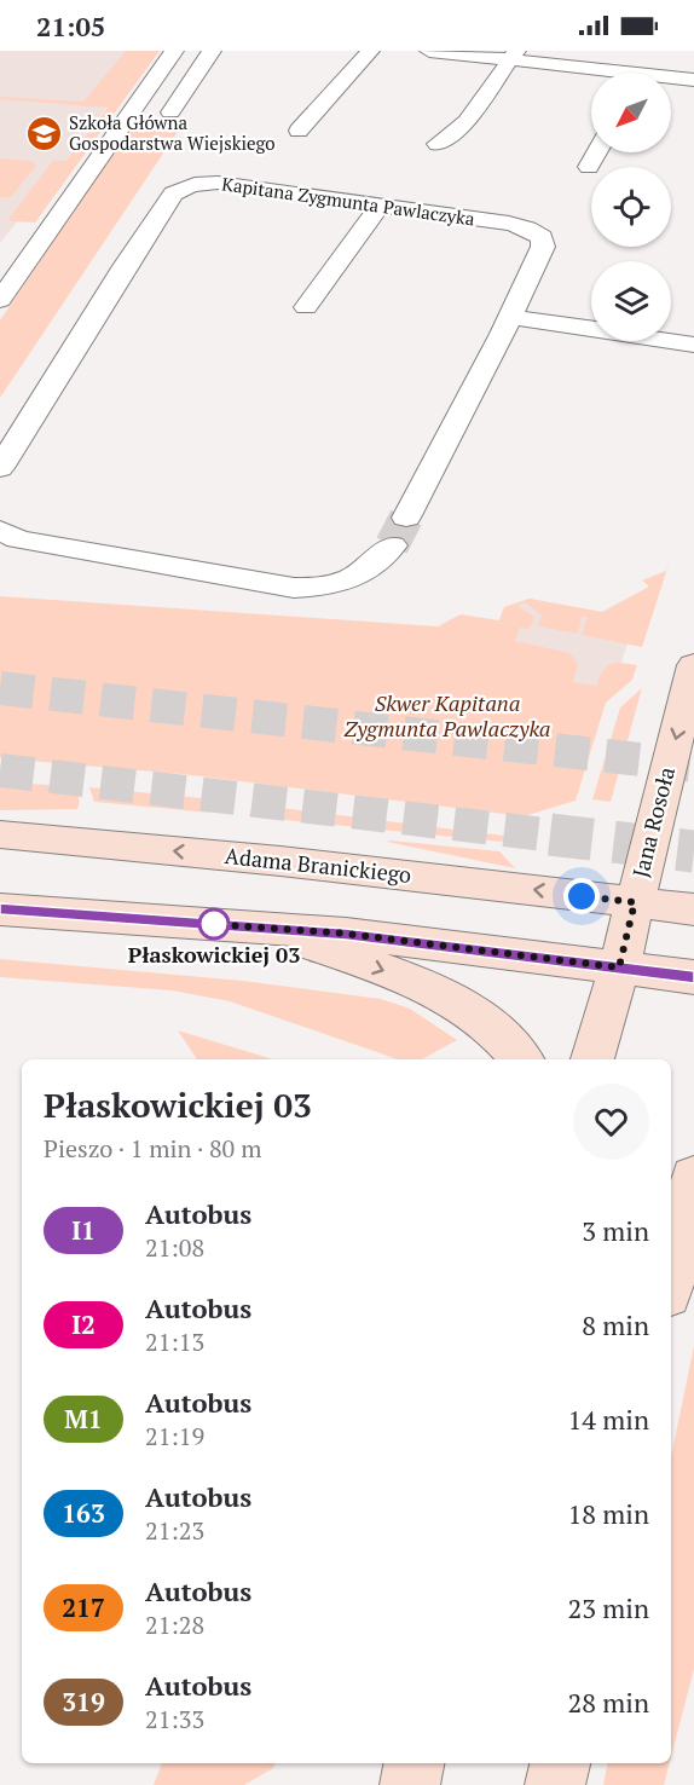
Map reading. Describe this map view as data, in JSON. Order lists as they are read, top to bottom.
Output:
{
  "streets": {
    "main road": ["Jana Rosoła", "Adama Branickiego"],
    "street": ["Kapitana Zygmunta Pawlaczyka"]
  },
  "crossings": [
    ["Jana Rosoła", "Adama Branickiego"]
  ],
  "one_way": ["Jana Rosoła"],
  "parks": ["Skwer Kapitana Zygmunta Pawlaczyka"],
  "places": {
    "school or university": ["Szkoła Główna Gospodarstwa Wiejskiego"],
    "other": ["Płaskowickiej 03"]
  },
  "lines": ["bus line I1"],
  "north": "bottom left",
  "page": {
    "status": "21:05",
    "heading": ["Płaskowickiej 03", "Pieszo · 1 min · 80 m"],
    "list": [
      {
        "mark": "I1",
        "name": "Autobus",
        "note": "21:08",
        "value": "3 min"
      },
      {
        "mark": "I2",
        "name": "Autobus",
        "note": "21:13",
        "value": "8 min"
      },
      {
        "mark": "M1",
        "name": "Autobus",
        "note": "21:19",
        "value": "14 min"
      },
      {
        "mark": "163",
        "name": "Autobus",
        "note": "21:23",
        "value": "18 min"
      },
      {
        "mark": "217",
        "name": "Autobus",
        "note": "21:28",
        "value": "23 min"
      },
      {
        "mark": "319",
        "name": "Autobus",
        "note": "21:33",
        "value": "28 min"
      }
    ]
  }
}
